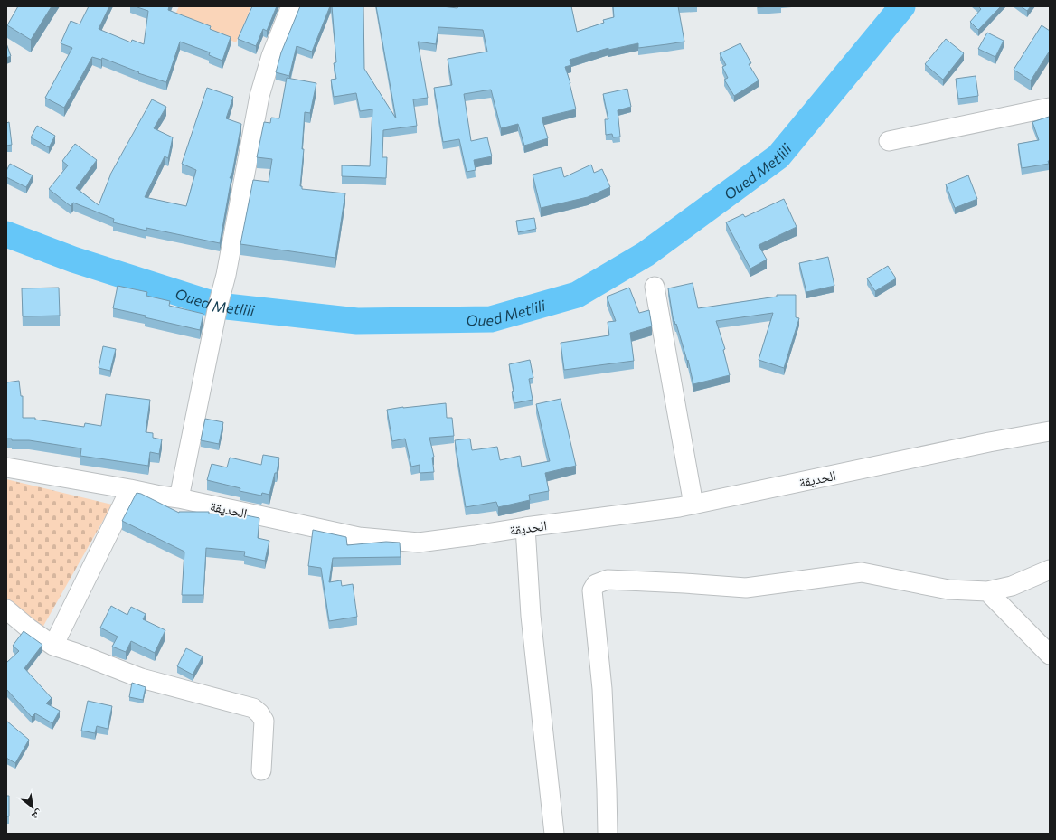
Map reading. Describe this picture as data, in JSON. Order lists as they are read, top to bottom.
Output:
{
  "streets": {
    "street": ["الحديقة"]
  },
  "water": ["Oued Metlili"],
  "north": "bottom right"
}
